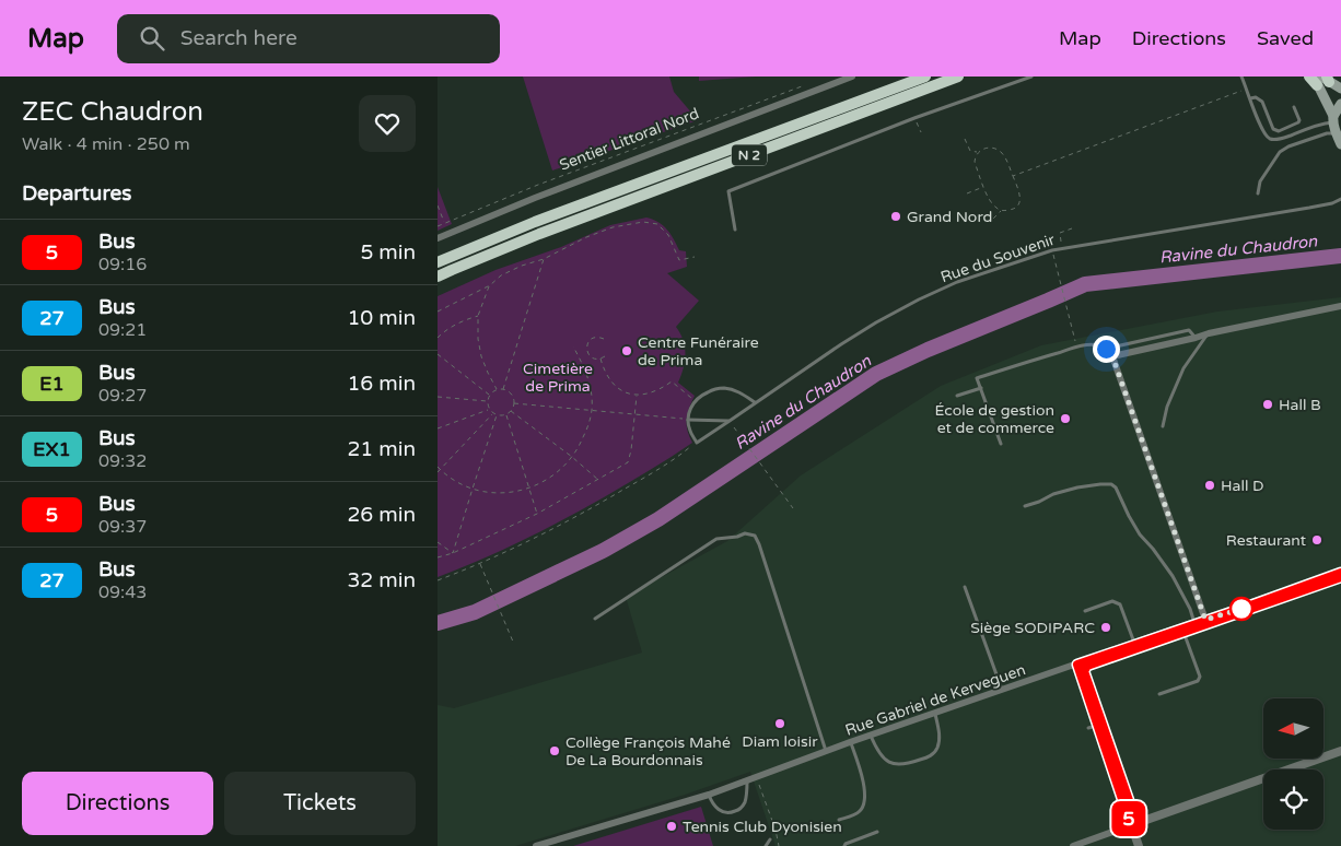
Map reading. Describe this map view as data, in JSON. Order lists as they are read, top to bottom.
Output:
{
  "streets": {
    "highway": ["N 2"],
    "street": ["Rue Gabriel de Kerveguen"],
    "lane": ["Rue du Souvenir"],
    "path": ["Sentier Littoral Nord"]
  },
  "water": ["Ravine du Chaudron"],
  "parks": ["Cimetière de Prima"],
  "places": [
    "Grand Nord",
    "Centre Funéraire de Prima",
    "Hall B",
    "École de gestion et de commerce",
    "Hall D",
    "Restaurant",
    "Siège SODIPARC",
    "Diam loisir",
    "Collège François Mahé De La Bourdonnais",
    "Tennis Club Dyonisien"
  ],
  "lines": ["bus line 5"],
  "north": "left",
  "page": {
    "header": "Map",
    "search": "Search here",
    "nav": ["Map", "Directions", "Saved"],
    "heading": [
      ["ZEC Chaudron", "Walk · 4 min · 250 m"],
      "Departures"
    ],
    "on_map": "5",
    "list": [
      {
        "mark": "5",
        "name": "Bus",
        "note": "09:16",
        "value": "5 min"
      },
      {
        "mark": "27",
        "name": "Bus",
        "note": "09:21",
        "value": "10 min"
      },
      {
        "mark": "E1",
        "name": "Bus",
        "note": "09:27",
        "value": "16 min"
      },
      {
        "mark": "EX1",
        "name": "Bus",
        "note": "09:32",
        "value": "21 min"
      },
      {
        "mark": "5",
        "name": "Bus",
        "note": "09:37",
        "value": "26 min"
      },
      {
        "mark": "27",
        "name": "Bus",
        "note": "09:43",
        "value": "32 min"
      }
    ],
    "buttons": ["Directions", "Tickets"]
  }
}
